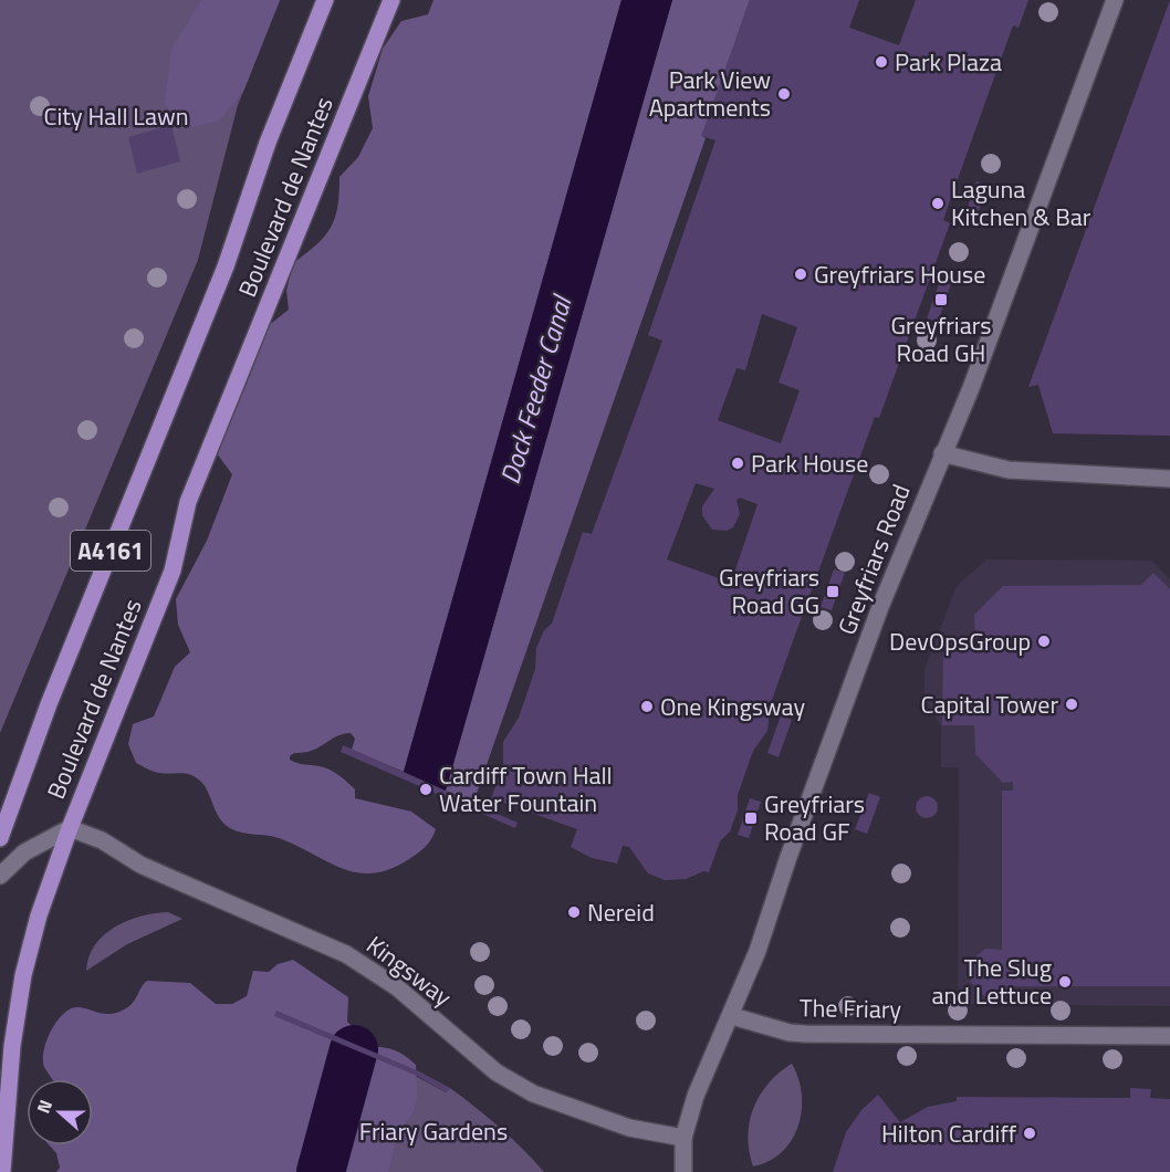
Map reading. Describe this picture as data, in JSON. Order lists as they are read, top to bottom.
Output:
{
  "streets": {
    "main road": ["Boulevard de Nantes", "A4161"],
    "street": ["Greyfriars Road", "Kingsway", "The Friary"]
  },
  "crossings": [
    ["Boulevard de Nantes", "Kingsway"],
    ["Greyfriars Road", "Kingsway"],
    ["Greyfriars Road", "The Friary"]
  ],
  "water": ["Dock Feeder Canal"],
  "parks": ["City Hall Lawn", "Friary Gardens"],
  "places": {
    "other": [
      "Park Plaza",
      "Park View Apartments",
      "Laguna Kitchen & Bar",
      "Greyfriars House",
      "Park House",
      "DevOpsGroup",
      "Capital Tower",
      "One Kingsway",
      "Cardiff Town Hall Water Fountain",
      "Nereid",
      "The Slug and Lettuce",
      "Hilton Cardiff"
    ],
    "transit": ["Greyfriars Road GH", "Greyfriars Road GG", "Greyfriars Road GF"]
  },
  "north": "left"
}
